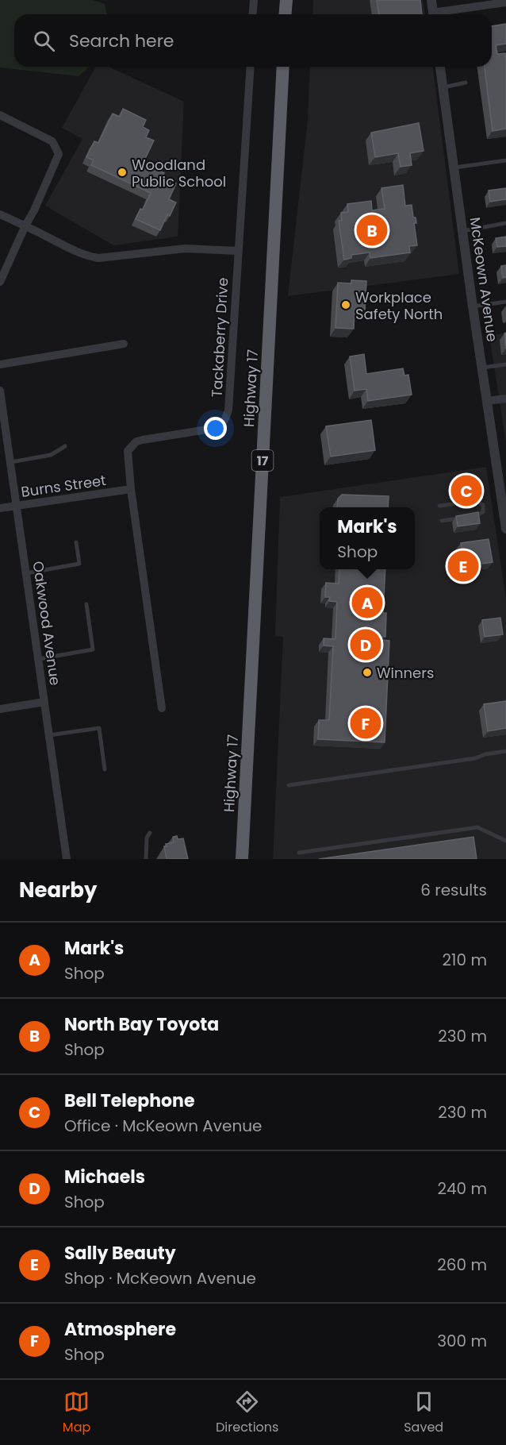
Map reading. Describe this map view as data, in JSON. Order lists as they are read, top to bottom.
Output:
{
  "streets": {
    "highway": ["Highway 17", "17"],
    "street": [
      "McKeown Avenue",
      "Tackaberry Drive",
      "Burns Street",
      "Oakwood Avenue"
    ]
  },
  "crossings": [
    ["Tackaberry Drive", "Burns Street"],
    ["Burns Street", "Oakwood Avenue"]
  ],
  "places": ["Woodland Public School", "Workplace Safety North", "Winners"],
  "page": {
    "search": "Search here",
    "pins": [
      "B",
      "C",
      "E",
      "A",
      "D",
      "F"
    ],
    "popup": ["Mark's", "Shop"],
    "heading": ["Nearby", "6 results"],
    "list": [
      {
        "mark": "A",
        "name": "Mark's",
        "note": "Shop",
        "value": "210 m"
      },
      {
        "mark": "B",
        "name": "North Bay Toyota",
        "note": "Shop",
        "value": "230 m"
      },
      {
        "mark": "C",
        "name": "Bell Telephone",
        "note": "Office · McKeown Avenue",
        "value": "230 m"
      },
      {
        "mark": "D",
        "name": "Michaels",
        "note": "Shop",
        "value": "240 m"
      },
      {
        "mark": "E",
        "name": "Sally Beauty",
        "note": "Shop · McKeown Avenue",
        "value": "260 m"
      },
      {
        "mark": "F",
        "name": "Atmosphere",
        "note": "Shop",
        "value": "300 m"
      }
    ],
    "nav": ["Map", "Directions", "Saved"]
  }
}
